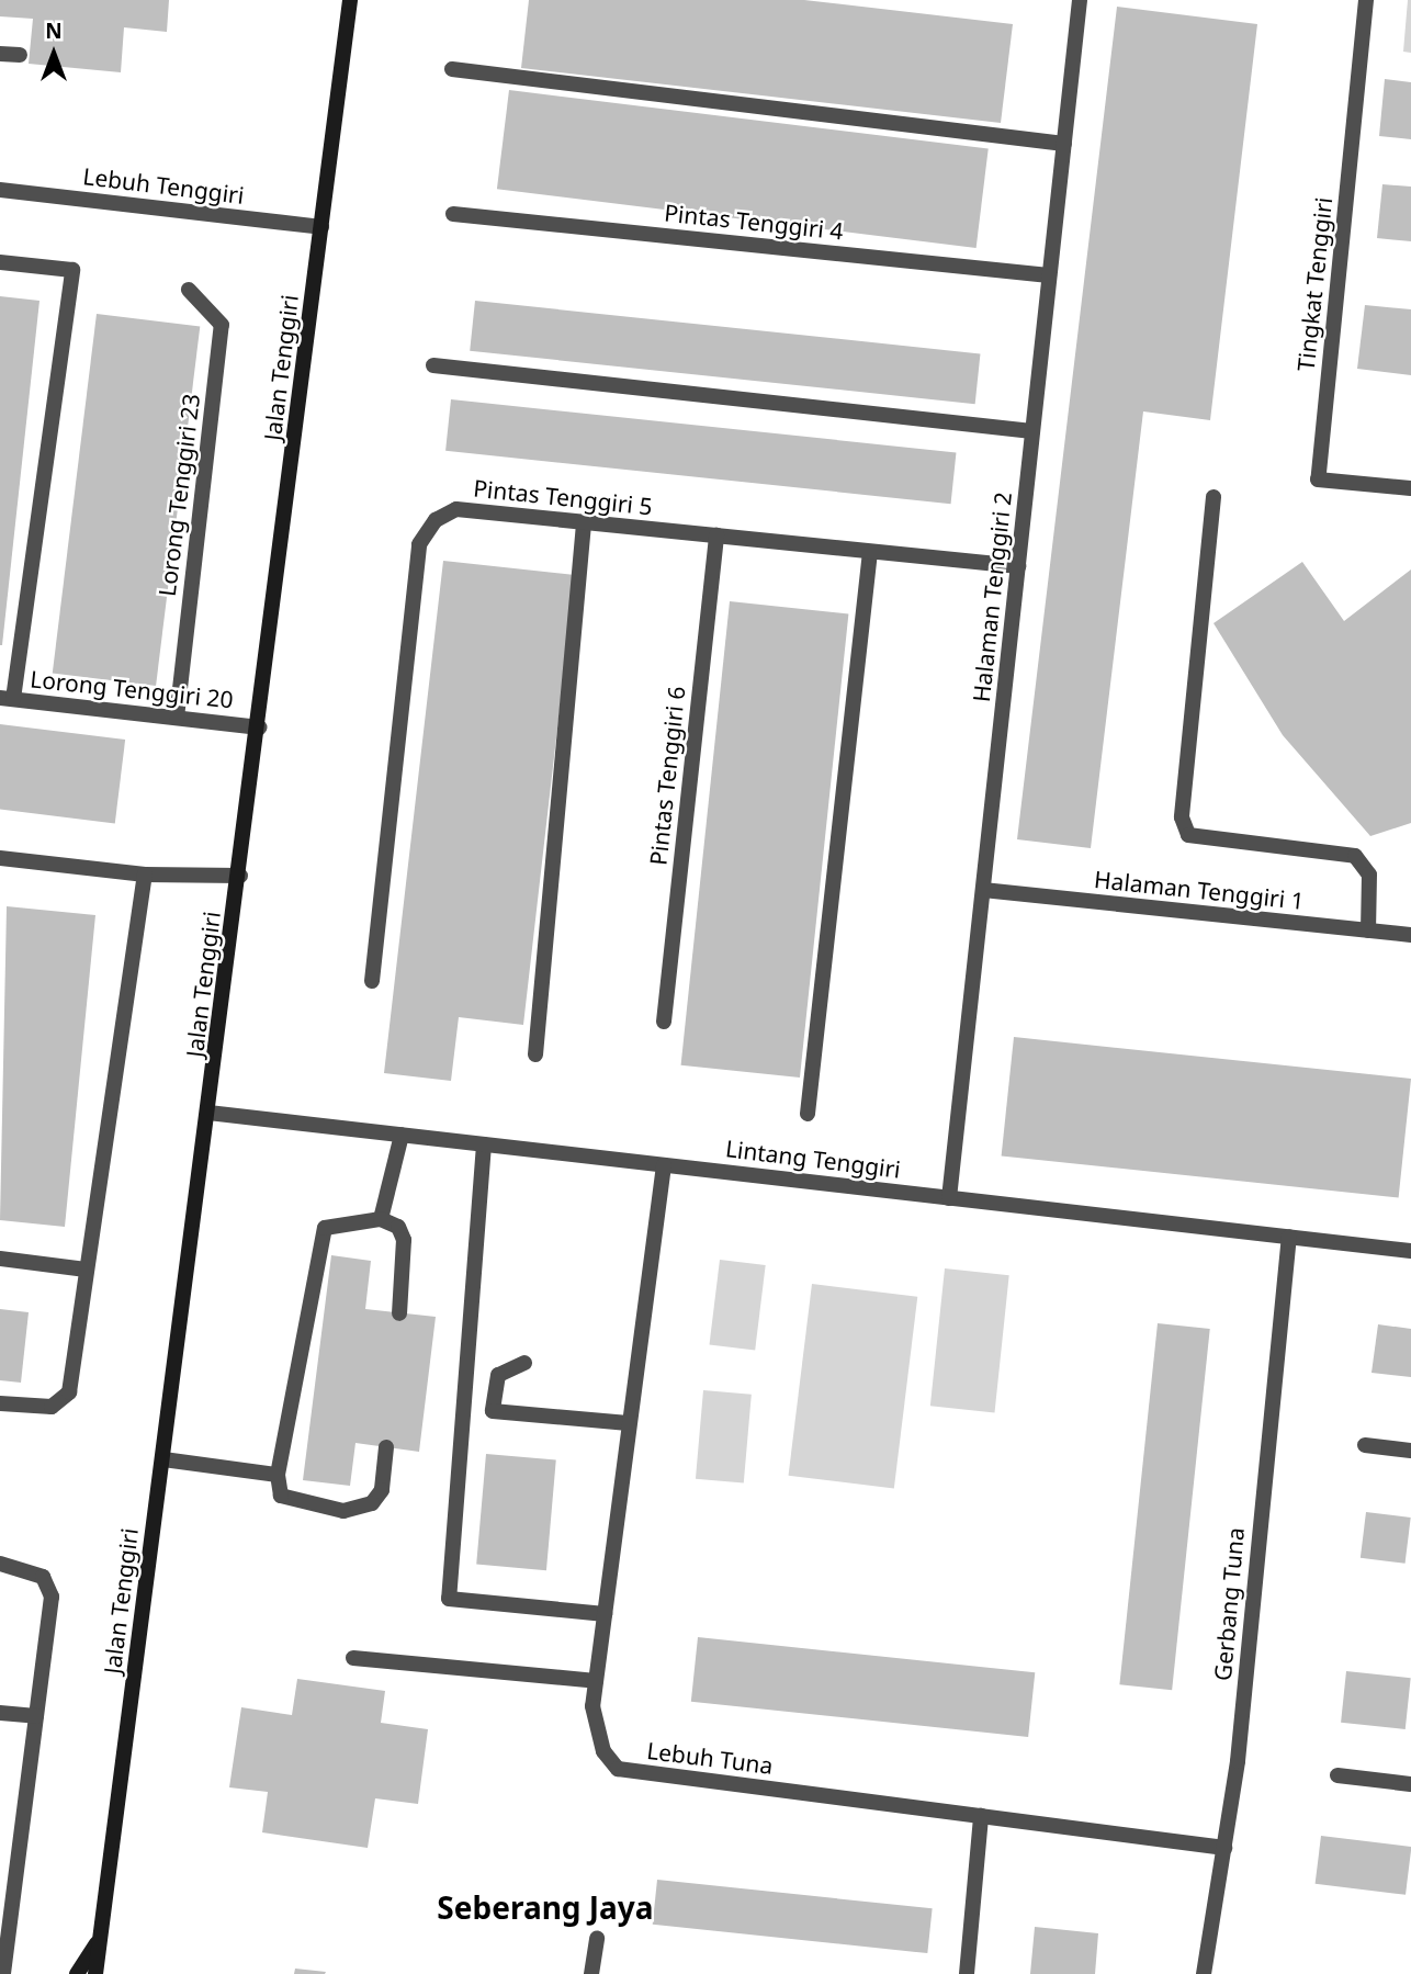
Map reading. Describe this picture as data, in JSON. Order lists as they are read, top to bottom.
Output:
{
  "streets": {
    "street": [
      "Lebuh Tenggiri",
      "Pintas Tenggiri 4",
      "Tingkat Tenggiri",
      "Jalan Tenggiri",
      "Lorong Tenggiri 23",
      "Pintas Tenggiri 5",
      "Halaman Tenggiri 2",
      "Lorong Tenggiri 20",
      "Pintas Tenggiri 6",
      "Halaman Tenggiri 1",
      "Lintang Tenggiri",
      "Gerbang Tuna",
      "Lebuh Tuna"
    ]
  },
  "crossings": [
    ["Lebuh Tenggiri", "Jalan Tenggiri"],
    ["Pintas Tenggiri 4", "Halaman Tenggiri 2"],
    ["Jalan Tenggiri", "Lorong Tenggiri 20"],
    ["Jalan Tenggiri", "Lintang Tenggiri"],
    ["Lorong Tenggiri 23", "Lorong Tenggiri 20"],
    ["Pintas Tenggiri 5", "Halaman Tenggiri 2"],
    ["Pintas Tenggiri 5", "Pintas Tenggiri 6"],
    ["Halaman Tenggiri 2", "Halaman Tenggiri 1"],
    ["Halaman Tenggiri 2", "Lintang Tenggiri"],
    ["Lintang Tenggiri", "Gerbang Tuna"],
    ["Lintang Tenggiri", "Lebuh Tuna"],
    ["Gerbang Tuna", "Lebuh Tuna"]
  ],
  "districts": ["Seberang Jaya"],
  "north": "top"
}
